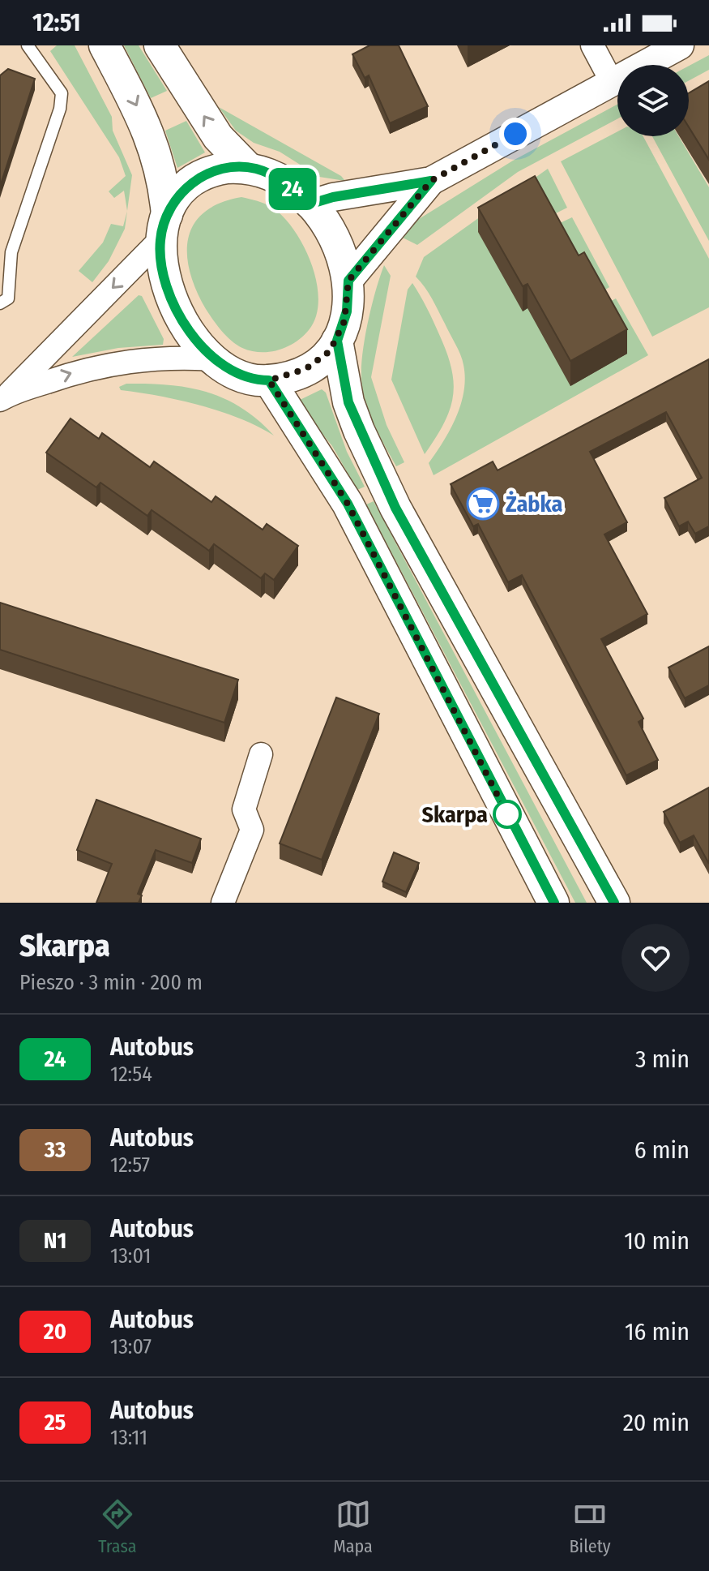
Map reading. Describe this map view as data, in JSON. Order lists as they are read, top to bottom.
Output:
{
  "places": {
    "supermarket": ["Żabka"],
    "other": ["Skarpa"]
  },
  "lines": ["bus line 24"],
  "page": {
    "status": "12:51",
    "on_map": "24",
    "heading": ["Skarpa", "Pieszo · 3 min · 200 m"],
    "list": [
      {
        "mark": "24",
        "name": "Autobus",
        "note": "12:54",
        "value": "3 min"
      },
      {
        "mark": "33",
        "name": "Autobus",
        "note": "12:57",
        "value": "6 min"
      },
      {
        "mark": "N1",
        "name": "Autobus",
        "note": "13:01",
        "value": "10 min"
      },
      {
        "mark": "20",
        "name": "Autobus",
        "note": "13:07",
        "value": "16 min"
      },
      {
        "mark": "25",
        "name": "Autobus",
        "note": "13:11",
        "value": "20 min"
      }
    ],
    "tabs": ["Trasa", "Mapa", "Bilety"]
  }
}
